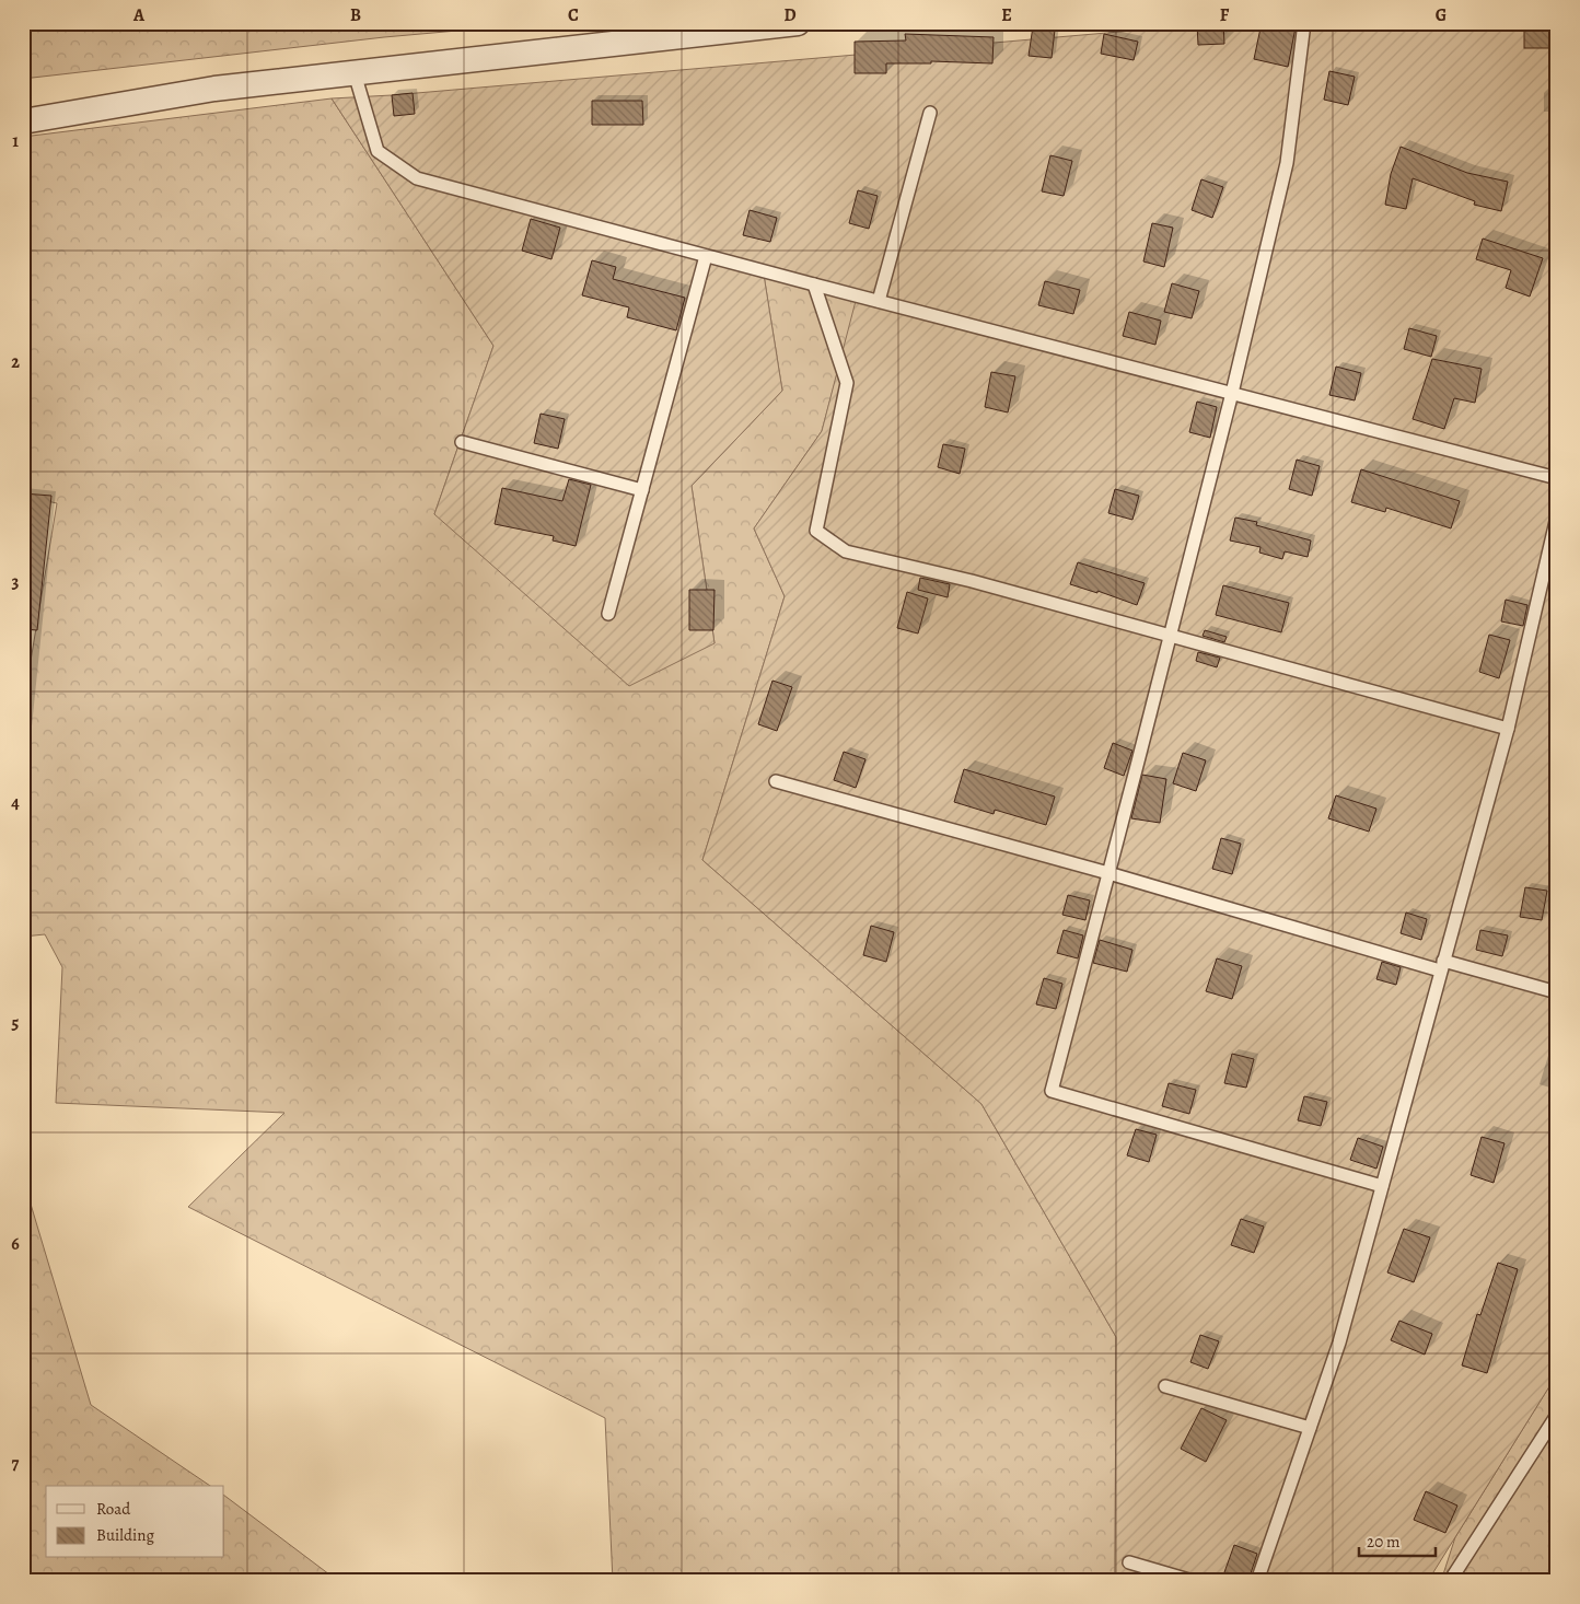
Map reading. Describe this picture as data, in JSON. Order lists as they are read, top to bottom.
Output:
{
  "legend": ["Road", "Building"],
  "scale_bar": "20 m",
  "grid": {
    "columns": [
      "A",
      "B",
      "C",
      "D",
      "E",
      "F",
      "G"
    ],
    "rows": [
      "1",
      "2",
      "3",
      "4",
      "5",
      "6",
      "7"
    ]
  }
}
